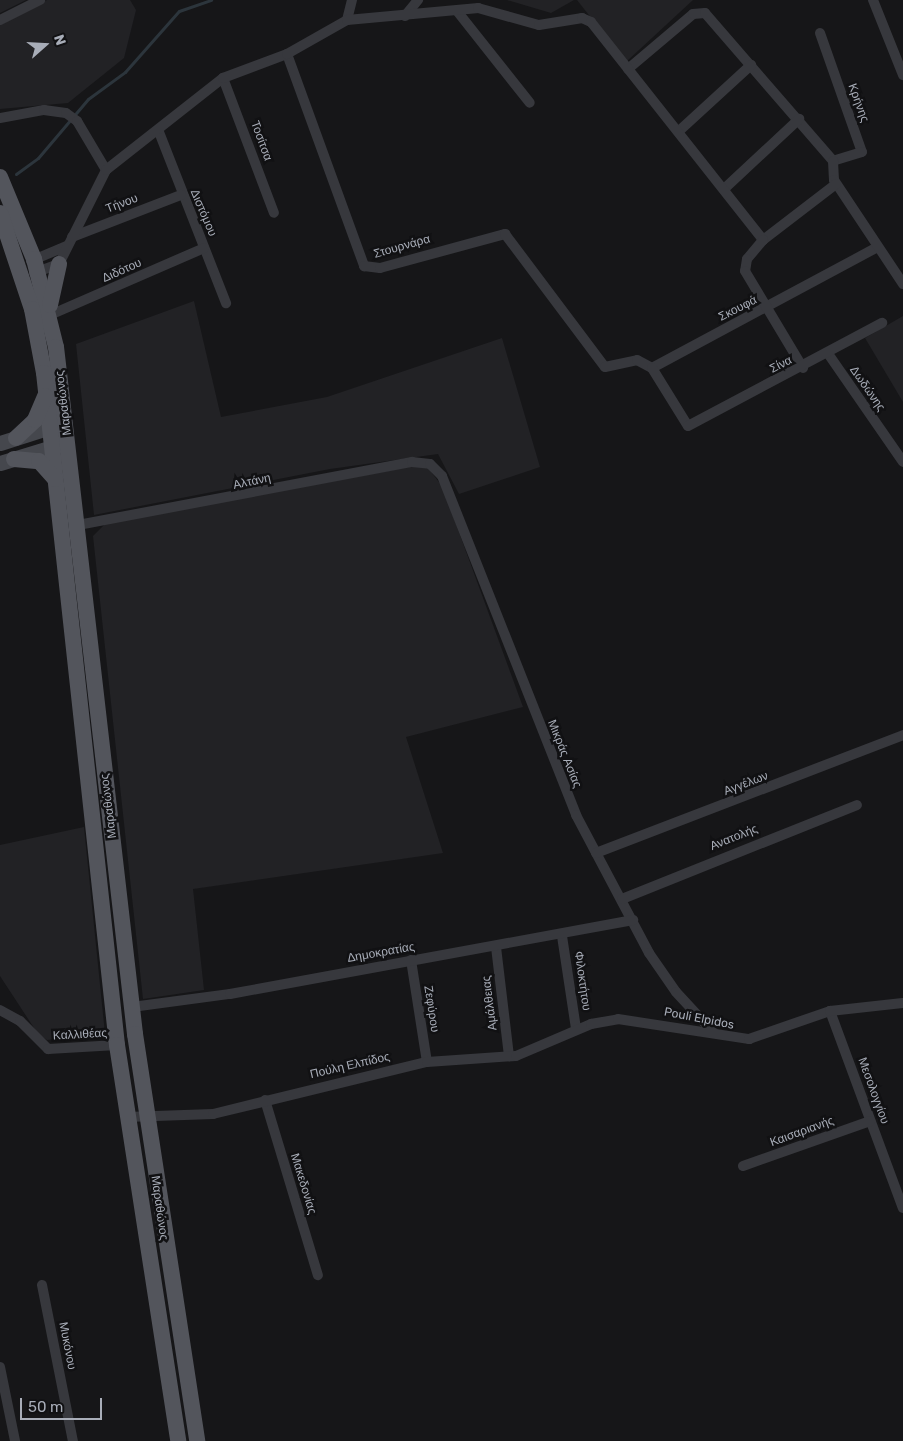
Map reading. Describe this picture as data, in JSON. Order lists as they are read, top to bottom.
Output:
{
  "streets": {
    "main road": ["Μαραθώνος"],
    "street": [
      "Κρήνης",
      "Τοσίτσα",
      "Τήνου",
      "Διστόμου",
      "Στουρνάρα",
      "Διδότου",
      "Σκουφά",
      "Σίνα",
      "Δωδώνης",
      "Αλτάνη",
      "Μικράς Ασίας",
      "Αγγέλων",
      "Ανατολής",
      "Δημοκρατίας",
      "Φιλοκτήτου",
      "Αμάλθειας",
      "Ζεφύρου",
      "Pouli Elpidos",
      "Καλλιθέας",
      "Πούλη Ελπίδος",
      "Μεσολογγίου",
      "Καισαριανής",
      "Μακεδονίας",
      "Μυκόνου"
    ]
  },
  "crossings": [
    ["Τήνου", "Διστόμου"],
    ["Τήνου", "Μαραθώνος"],
    ["Διστόμου", "Διδότου"],
    ["Στουρνάρα", "Σκουφά"],
    ["Στουρνάρα", "Σίνα"],
    ["Διδότου", "Μαραθώνος"],
    ["Σκουφά", "Σίνα"],
    ["Σίνα", "Δωδώνης"],
    ["Μαραθώνος", "Αλτάνη"],
    ["Μαραθώνος", "Δημοκρατίας"],
    ["Μαραθώνος", "Καλλιθέας"],
    ["Μαραθώνος", "Πούλη Ελπίδος"],
    ["Αλτάνη", "Μικράς Ασίας"],
    ["Μικράς Ασίας", "Αγγέλων"],
    ["Μικράς Ασίας", "Ανατολής"],
    ["Μικράς Ασίας", "Δημοκρατίας"],
    ["Μικράς Ασίας", "Pouli Elpidos"],
    ["Δημοκρατίας", "Φιλοκτήτου"],
    ["Δημοκρατίας", "Αμάλθειας"],
    ["Δημοκρατίας", "Ζεφύρου"],
    ["Φιλοκτήτου", "Pouli Elpidos"],
    ["Φιλοκτήτου", "Πούλη Ελπίδος"],
    ["Αμάλθειας", "Πούλη Ελπίδος"],
    ["Ζεφύρου", "Πούλη Ελπίδος"],
    ["Pouli Elpidos", "Πούλη Ελπίδος"],
    ["Pouli Elpidos", "Μεσολογγίου"],
    ["Πούλη Ελπίδος", "Μακεδονίας"],
    ["Μεσολογγίου", "Καισαριανής"]
  ],
  "scale_bar": "50 m",
  "north": "right"
}
